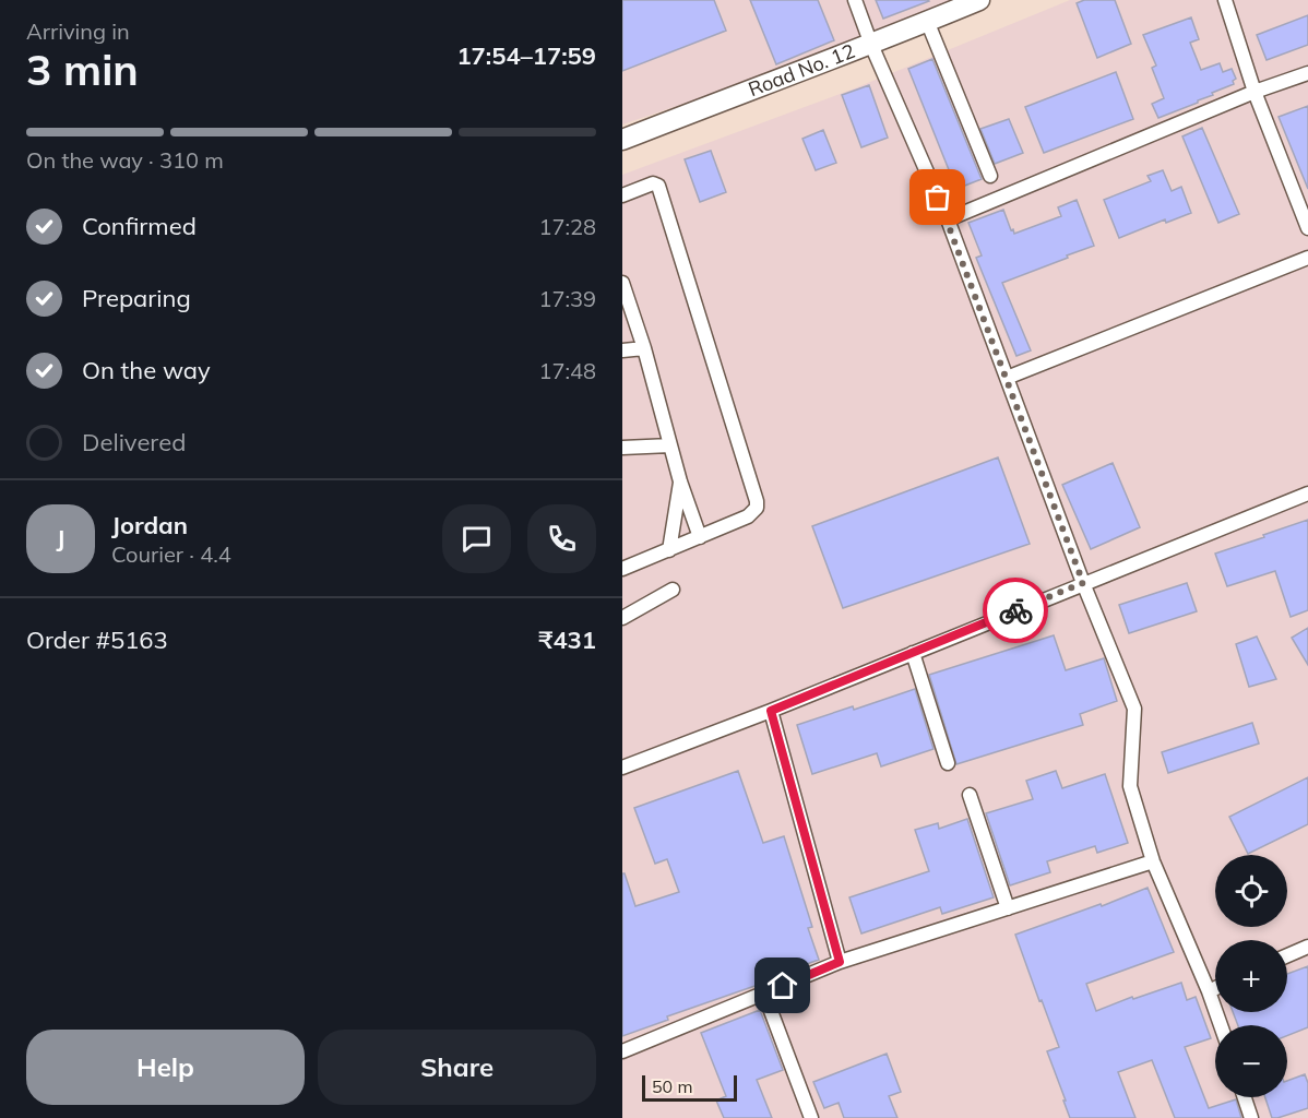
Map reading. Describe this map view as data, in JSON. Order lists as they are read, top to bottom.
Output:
{
  "streets": {
    "street": ["Road No. 12"]
  },
  "scale_bar": "50 m",
  "page": {
    "heading": ["3 min", "Arriving in", "17:54–17:59"],
    "panel": [
      "Jordan",
      "Courier · 4.4",
      "Order #5163",
      "₹431"
    ],
    "bar": "On the way · 310 m",
    "list": [
      ["Confirmed", "17:28"],
      ["Preparing", "17:39"],
      ["On the way", "17:48"],
      "Delivered"
    ],
    "round": "J",
    "map_buttons": ["+", "−"],
    "buttons": ["Help", "Share"],
    "scale": "50 m"
  }
}
